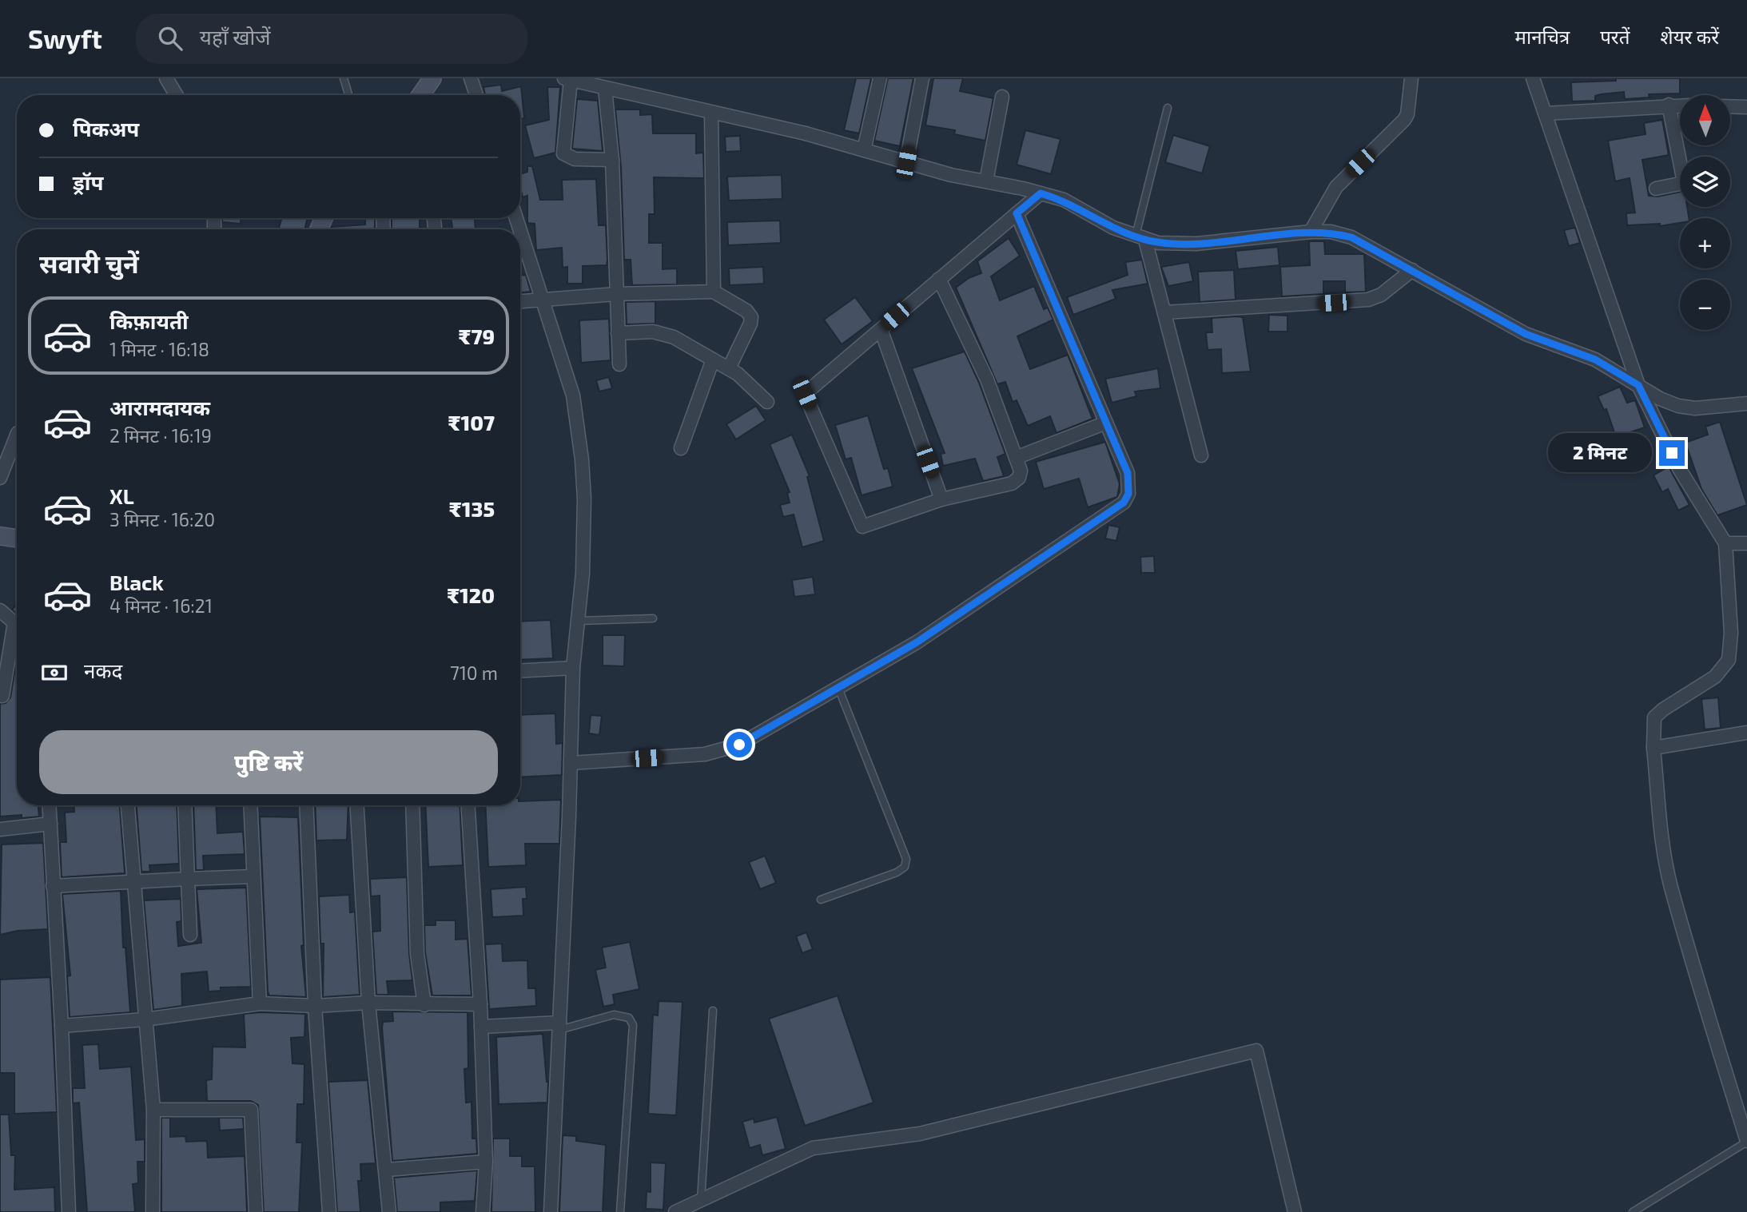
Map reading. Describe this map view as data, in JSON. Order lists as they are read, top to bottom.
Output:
{
  "north": "top",
  "page": {
    "header": "Swyft",
    "search": "यहाँ खोजें",
    "nav": ["मानचित्र", "परतें", "शेयर करें"],
    "map_buttons": ["+", "−"],
    "banner": ["पिकअप", "ड्रॉप"],
    "heading": "सवारी चुनें",
    "list": [
      {
        "name": "किफ़ायती",
        "note": "1 मिनट · 16:18",
        "value": "₹79"
      },
      {
        "name": "आरामदायक",
        "note": "2 मिनट · 16:19",
        "value": "₹107"
      },
      {
        "name": "XL",
        "note": "3 मिनट · 16:20",
        "value": "₹135"
      },
      {
        "name": "Black",
        "note": "4 मिनट · 16:21",
        "value": "₹120"
      }
    ],
    "bubble": "2 मिनट",
    "pay": ["नकद", "710 m"],
    "buttons": "पुष्टि करें"
  }
}
